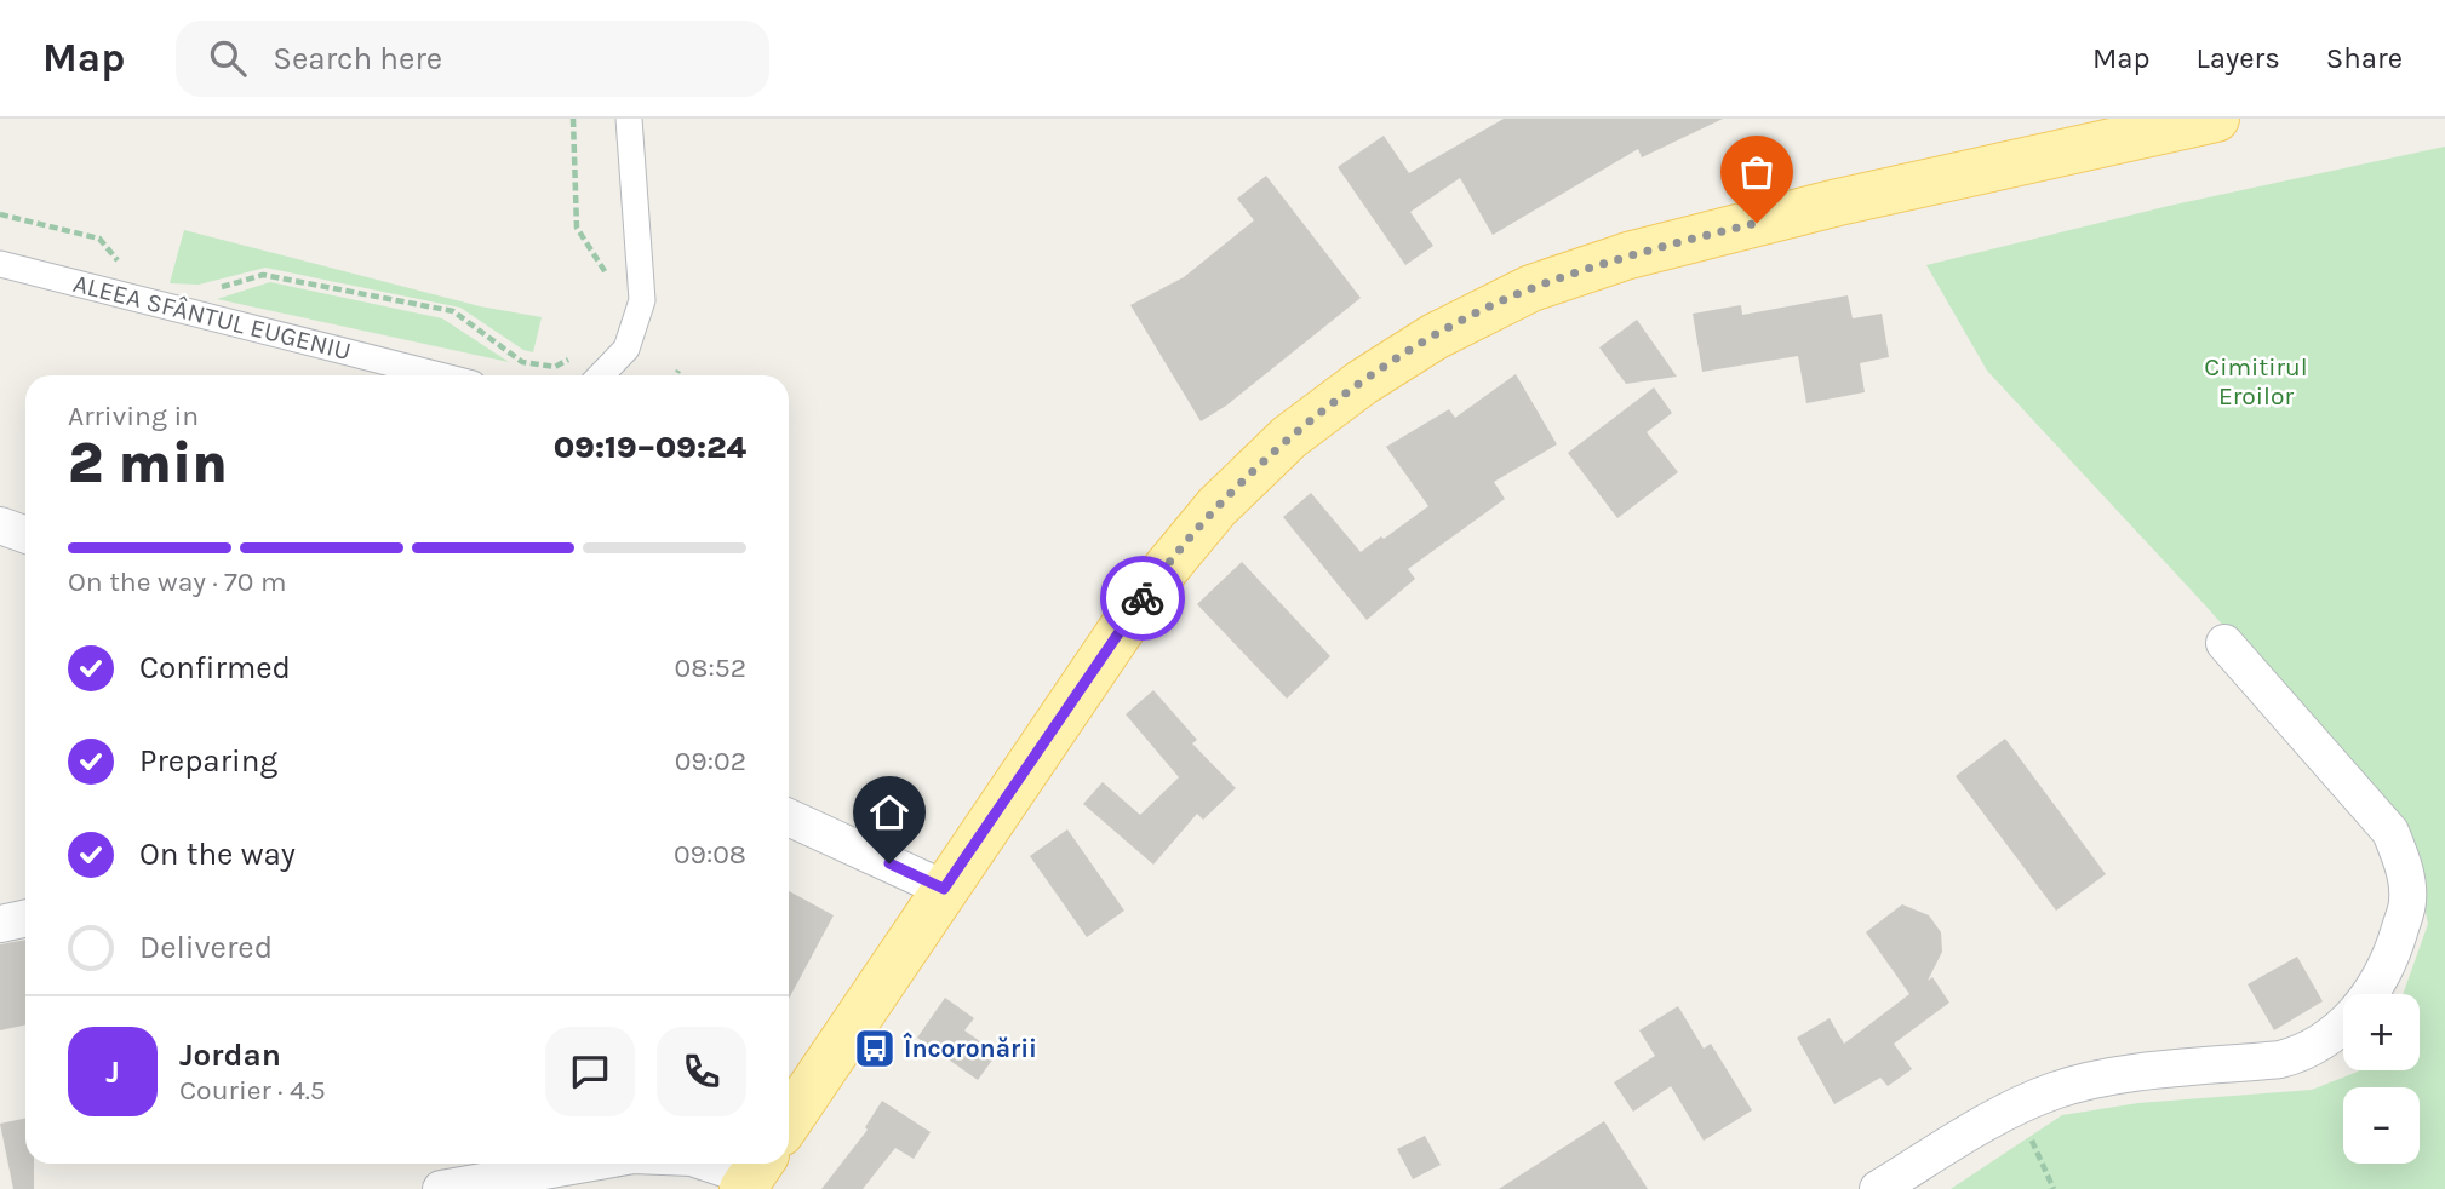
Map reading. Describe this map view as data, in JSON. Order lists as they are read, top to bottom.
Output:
{
  "streets": {
    "street": ["ALEEA SFÂNTUL EUGENIU"]
  },
  "parks": ["Cimitirul Eroilor"],
  "places": {
    "bus stop": ["Încoronării"]
  },
  "page": {
    "header": "Map",
    "search": "Search here",
    "nav": ["Map", "Layers", "Share"],
    "heading": ["2 min", "Arriving in", "09:19–09:24"],
    "panel": ["Jordan", "Courier · 4.5"],
    "bar": "On the way · 70 m",
    "list": [
      ["Confirmed", "08:52"],
      ["Preparing", "09:02"],
      ["On the way", "09:08"],
      "Delivered"
    ],
    "map_buttons": ["+", "−"],
    "round": "J"
  }
}
